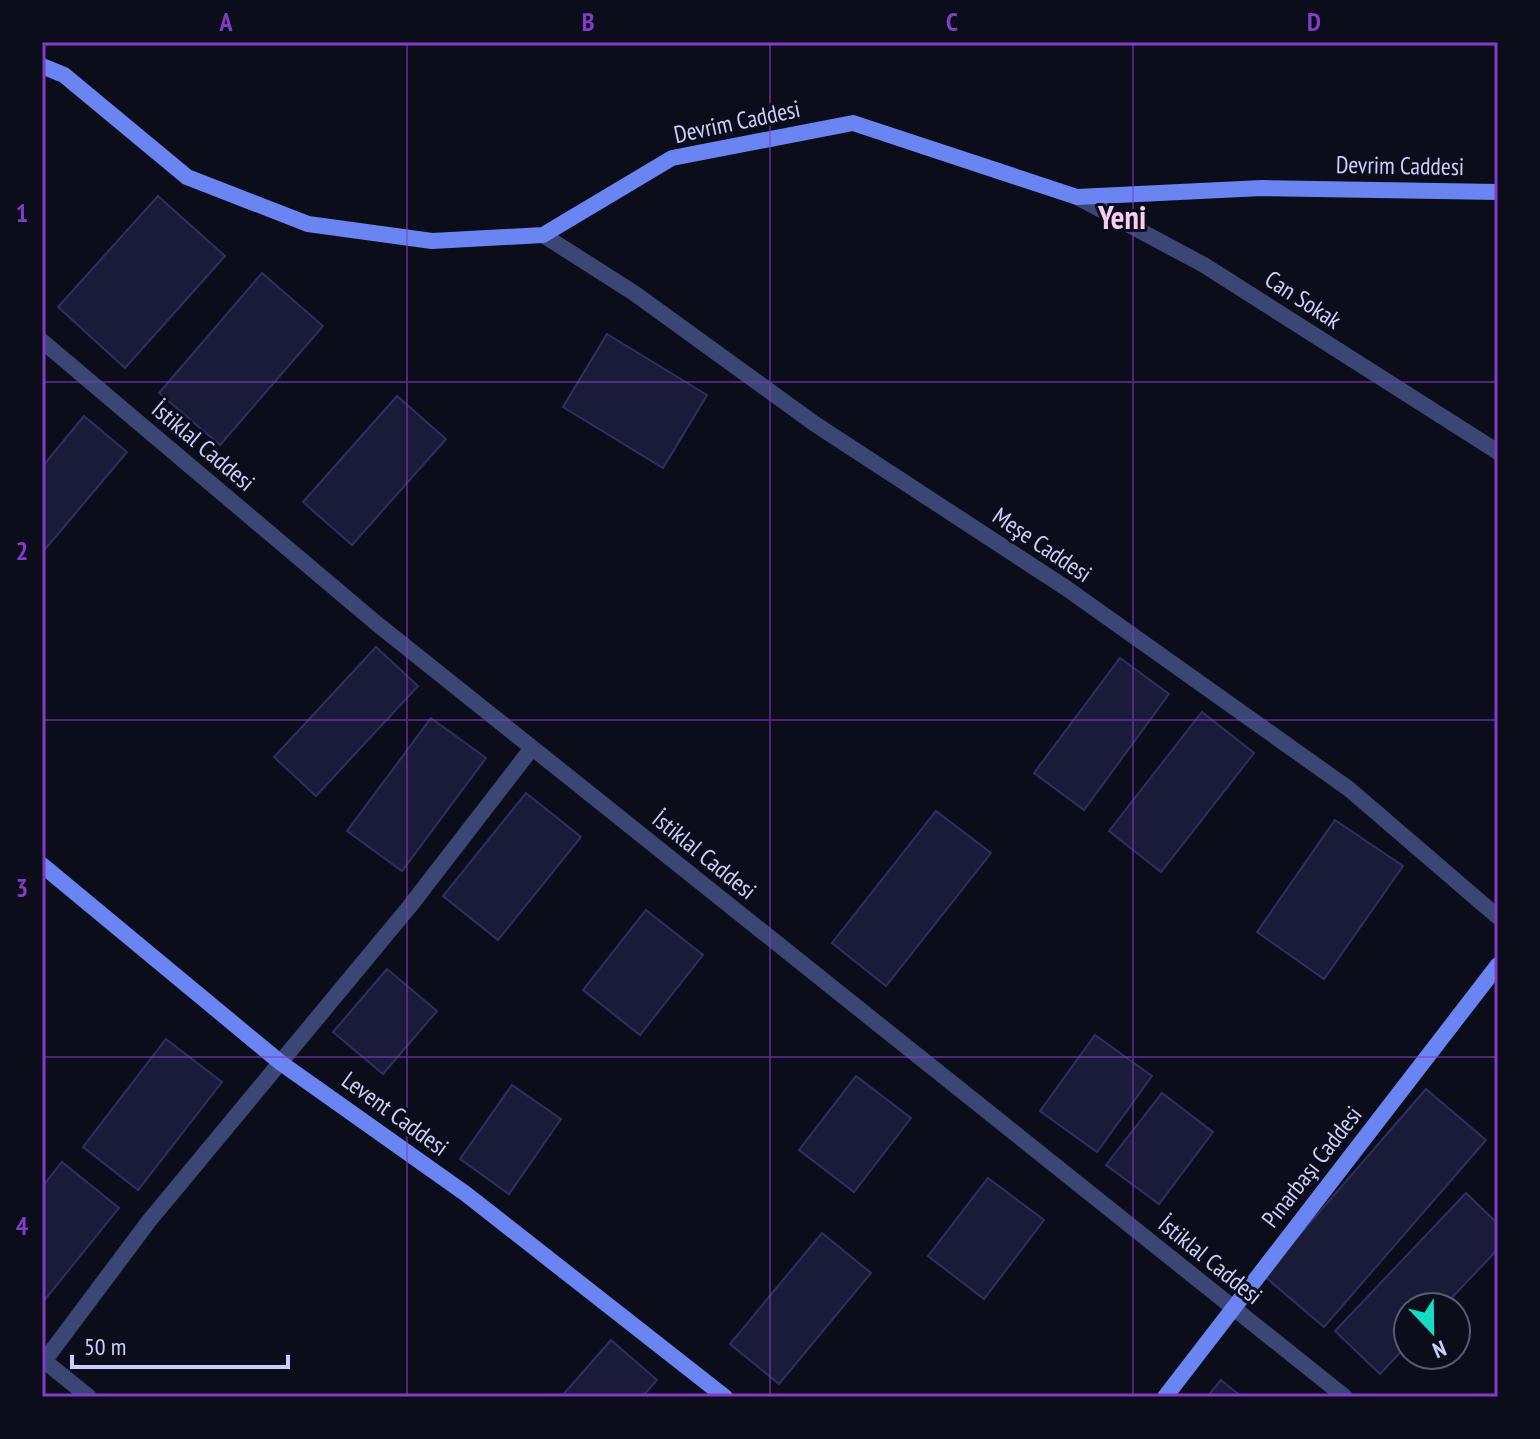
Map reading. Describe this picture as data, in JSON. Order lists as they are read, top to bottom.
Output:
{
  "streets": {
    "street": [
      "Devrim Caddesi",
      "Can Sokak",
      "İstiklal Caddesi",
      "Meşe Caddesi",
      "Levent Caddesi",
      "Pınarbaşı Caddesi"
    ]
  },
  "crossings": [
    ["Devrim Caddesi", "Can Sokak"],
    ["Devrim Caddesi", "Meşe Caddesi"],
    ["İstiklal Caddesi", "Pınarbaşı Caddesi"]
  ],
  "districts": ["Yeni"],
  "scale_bar": "50 m",
  "north": "bottom",
  "grid": {
    "columns": [
      "A",
      "B",
      "C",
      "D"
    ],
    "rows": [
      "1",
      "2",
      "3",
      "4"
    ]
  }
}
